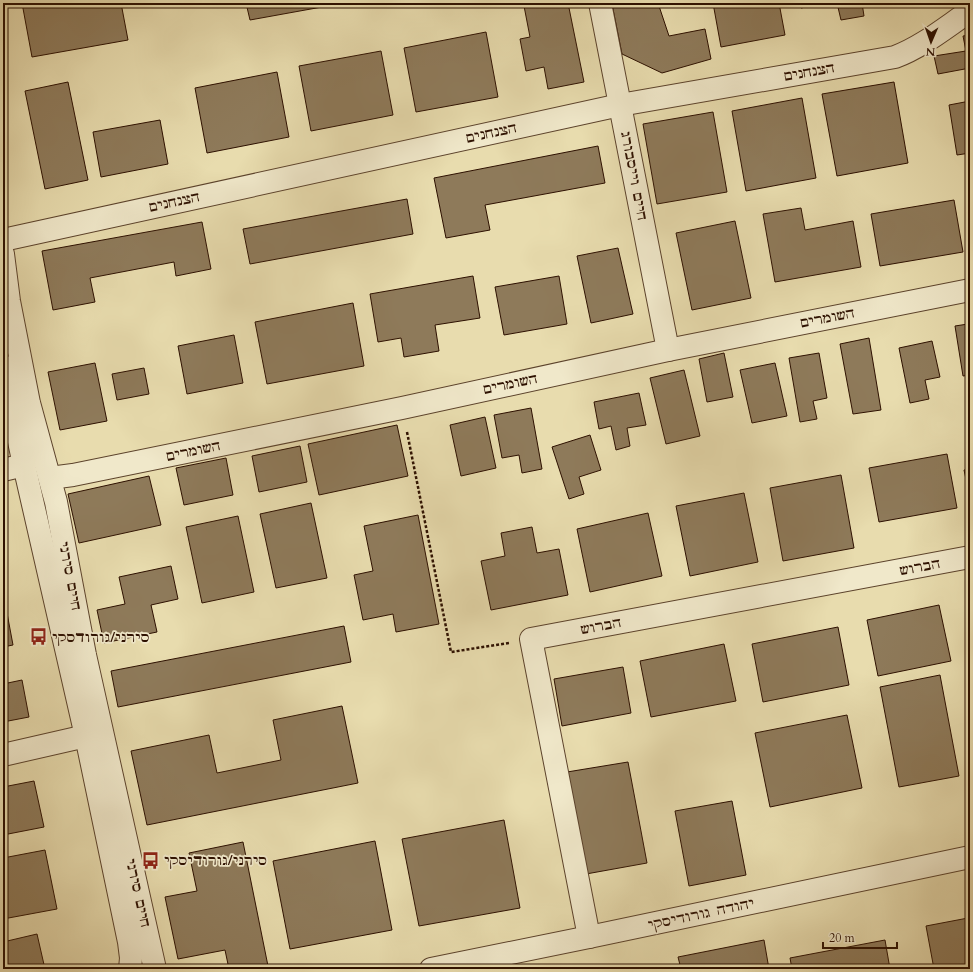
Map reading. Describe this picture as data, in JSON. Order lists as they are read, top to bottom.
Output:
{
  "streets": {
    "street": [
      "הצנחנים",
      "חיים וייסבורג",
      "השומרים",
      "הברוש",
      "חיים סירני",
      "יהודה גורודיסקי"
    ]
  },
  "crossings": [
    ["הצנחנים", "חיים וייסבורג"],
    ["חיים וייסבורג", "השומרים"],
    ["השומרים", "חיים סירני"]
  ],
  "places": {
    "bus stop": ["סירני/גורודסקי", "סירני/גורודיסקי"]
  },
  "scale_bar": "20 m",
  "north": "bottom"
}
